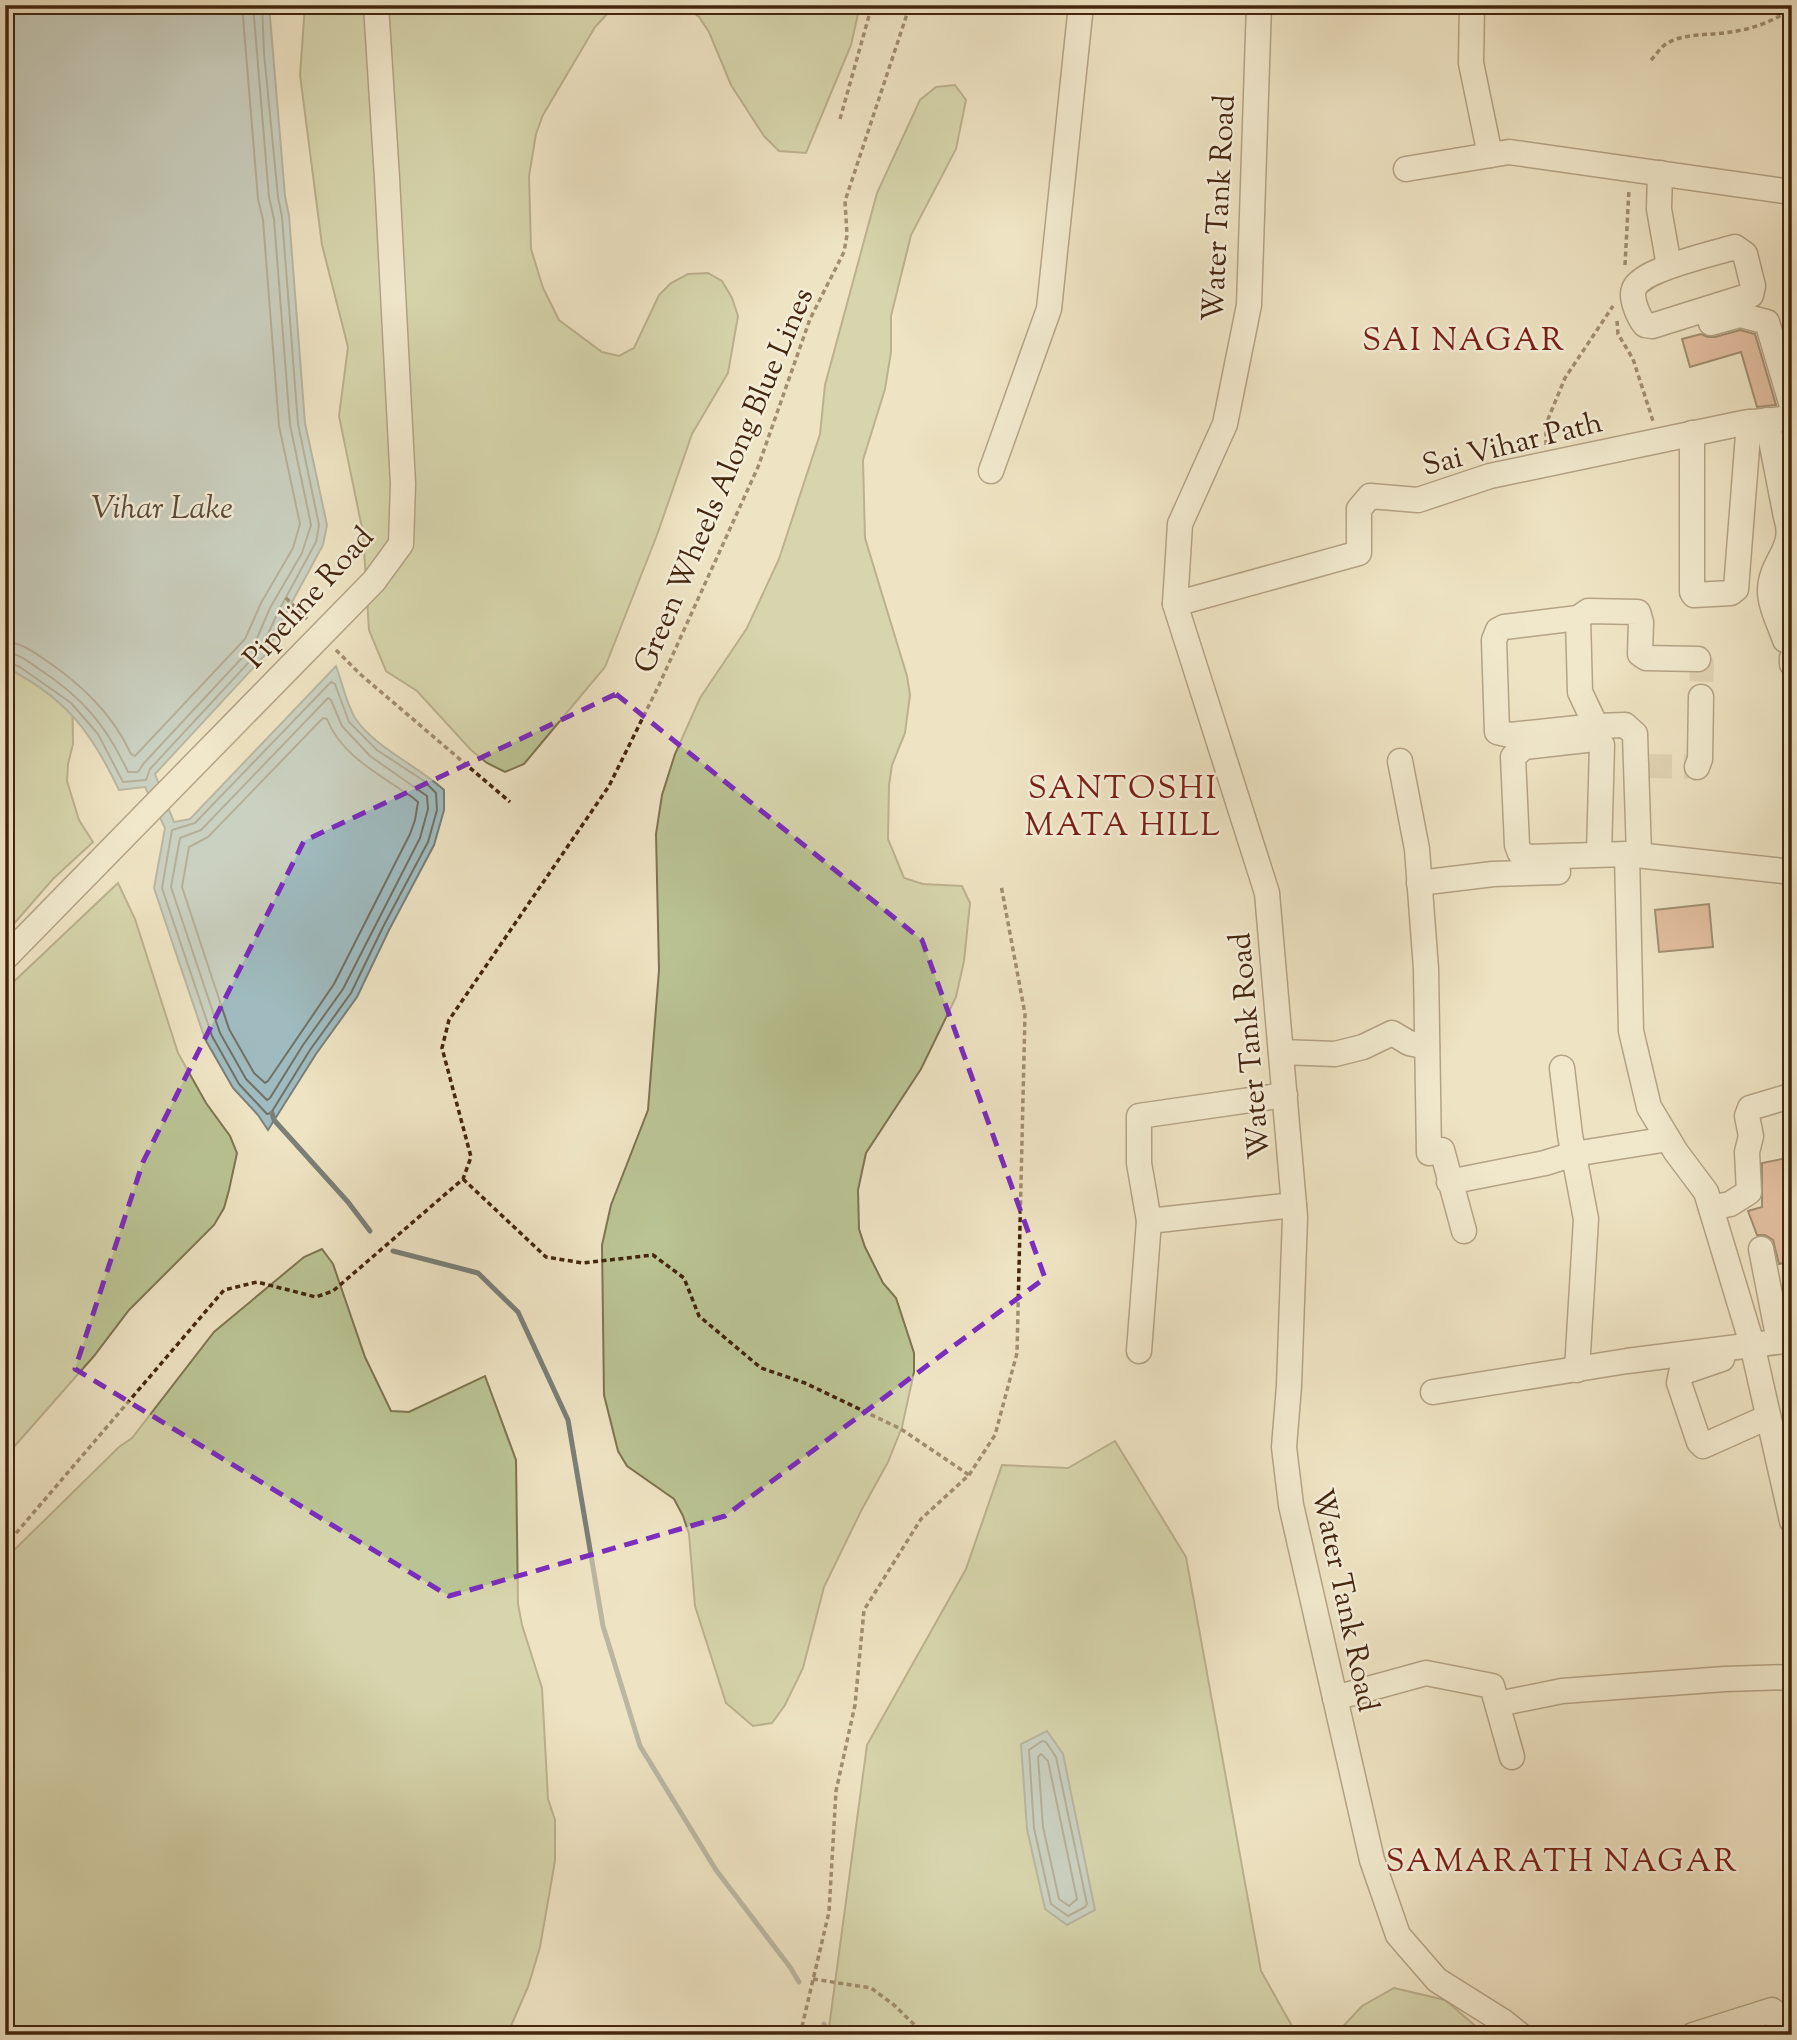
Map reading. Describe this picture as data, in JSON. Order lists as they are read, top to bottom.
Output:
{
  "streets": {
    "street": ["Water Tank Road", "Sai Vihar Path", "Pipeline Road"],
    "path": ["Green Wheels Along Blue Lines"]
  },
  "crossings": [
    ["Water Tank Road", "Sai Vihar Path"]
  ],
  "districts": ["SAI NAGAR", "SANTOSHI MATA HILL", "SAMARATH NAGAR"],
  "water": ["Vihar Lake"]
}
